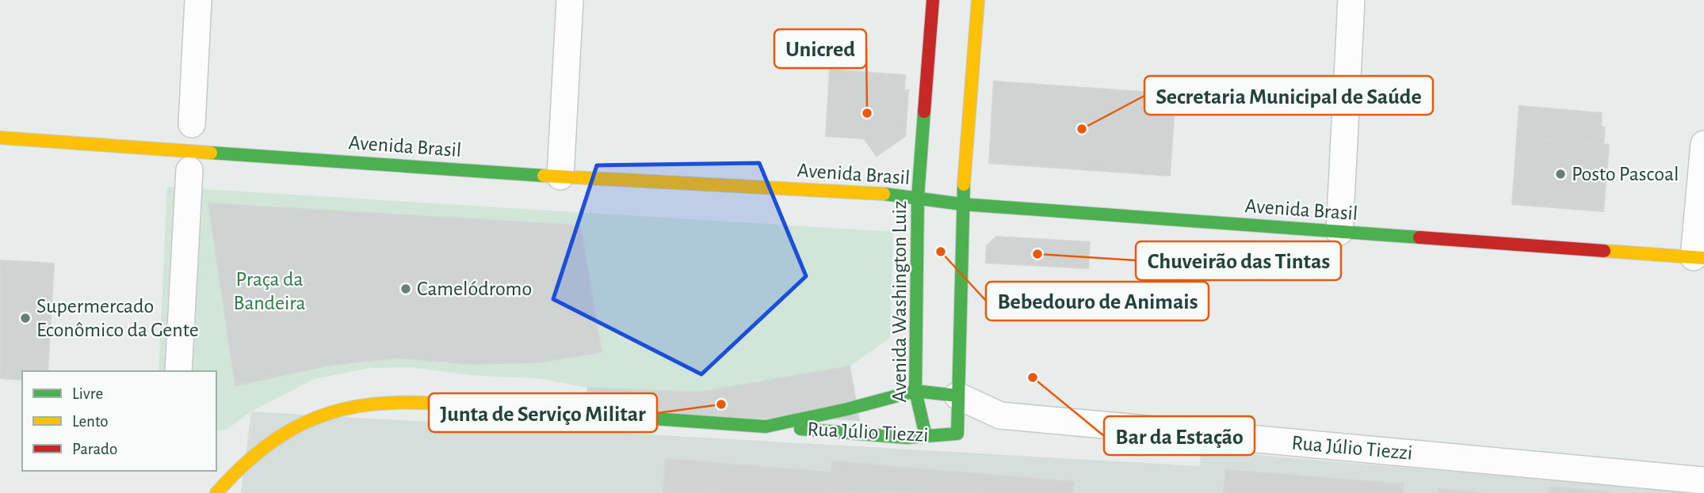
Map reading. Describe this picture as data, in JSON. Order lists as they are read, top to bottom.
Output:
{
  "streets": {
    "street": ["Avenida Brasil", "Avenida Washington Luiz", "Rua Júlio Tiezzi"]
  },
  "crossings": [
    ["Avenida Brasil", "Avenida Washington Luiz"],
    ["Avenida Washington Luiz", "Rua Júlio Tiezzi"]
  ],
  "parks": ["Praça da Bandeira"],
  "places": [
    "Unicred",
    "Secretaria Municipal de Saúde",
    "Posto Pascoal",
    "Bebedouro de Animais",
    "Chuveirão das Tintas",
    "Camelódromo",
    "Supermercado Econômico da Gente",
    "Bar da Estação",
    "Junta de Serviço Militar"
  ],
  "legend": ["Livre", "Lento", "Parado"]
}
